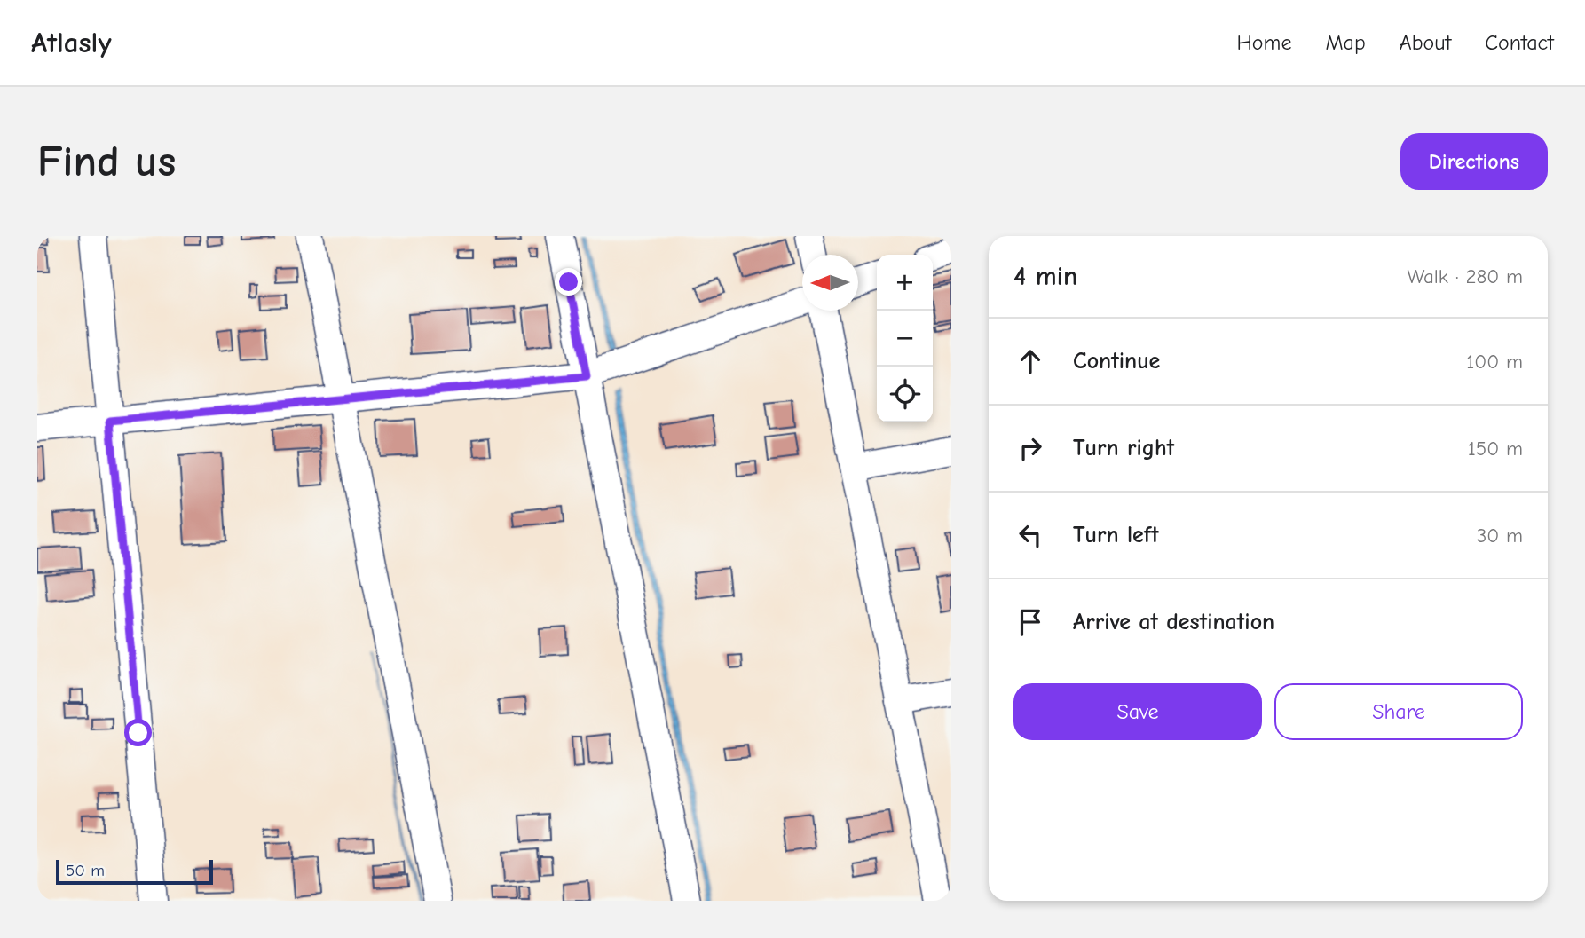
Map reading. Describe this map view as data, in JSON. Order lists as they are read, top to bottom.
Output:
{
  "scale_bar": "50 m",
  "north": "left",
  "page": {
    "header": "Atlasly",
    "nav": [
      "Home",
      "Map",
      "About",
      "Contact"
    ],
    "buttons": [
      "Directions",
      ["Save", "Share"]
    ],
    "title": "Find us",
    "heading": ["4 min", "Walk · 280 m"],
    "map_buttons": ["+", "−"],
    "list": [
      ["Continue", "100 m"],
      ["Turn right", "150 m"],
      ["Turn left", "30 m"],
      "Arrive at destination"
    ],
    "scale": "50 m"
  }
}
